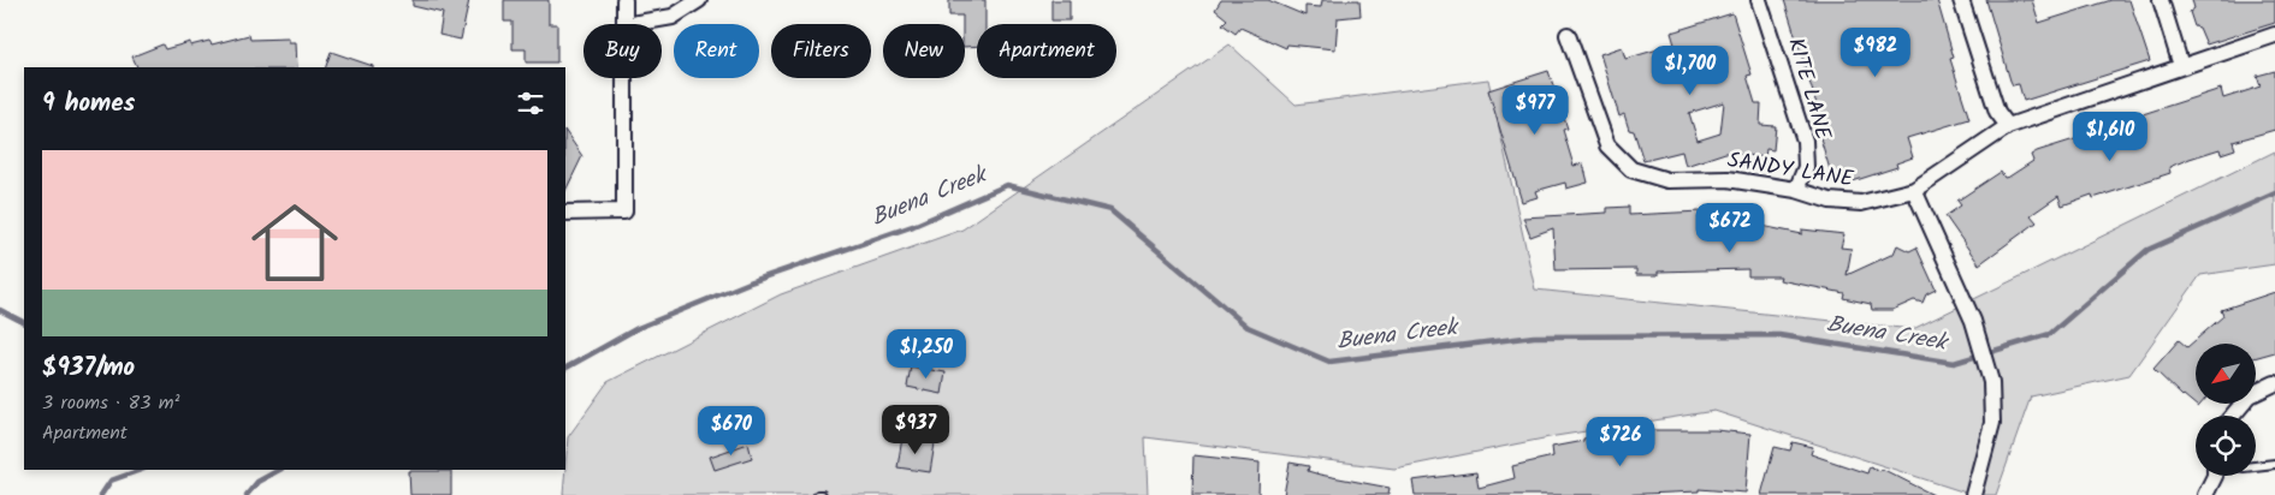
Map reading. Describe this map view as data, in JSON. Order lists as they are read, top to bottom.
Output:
{
  "streets": {
    "street": ["KITE LANE", "SANDY LANE"]
  },
  "crossings": [
    ["KITE LANE", "SANDY LANE"]
  ],
  "water": ["Buena Creek"],
  "north": "bottom left",
  "page": {
    "chip": [
      "Buy",
      "Rent",
      "Filters",
      "New",
      "Apartment"
    ],
    "price": [
      "$982",
      "$1,700",
      "$977",
      "$1,610",
      "$672",
      "$1,250",
      "$937",
      "$670",
      "$726"
    ],
    "heading": "9 homes",
    "list": [
      {
        "name": "$937/mo",
        "note": "3 rooms · 83 m² · Apartment"
      }
    ]
  }
}
